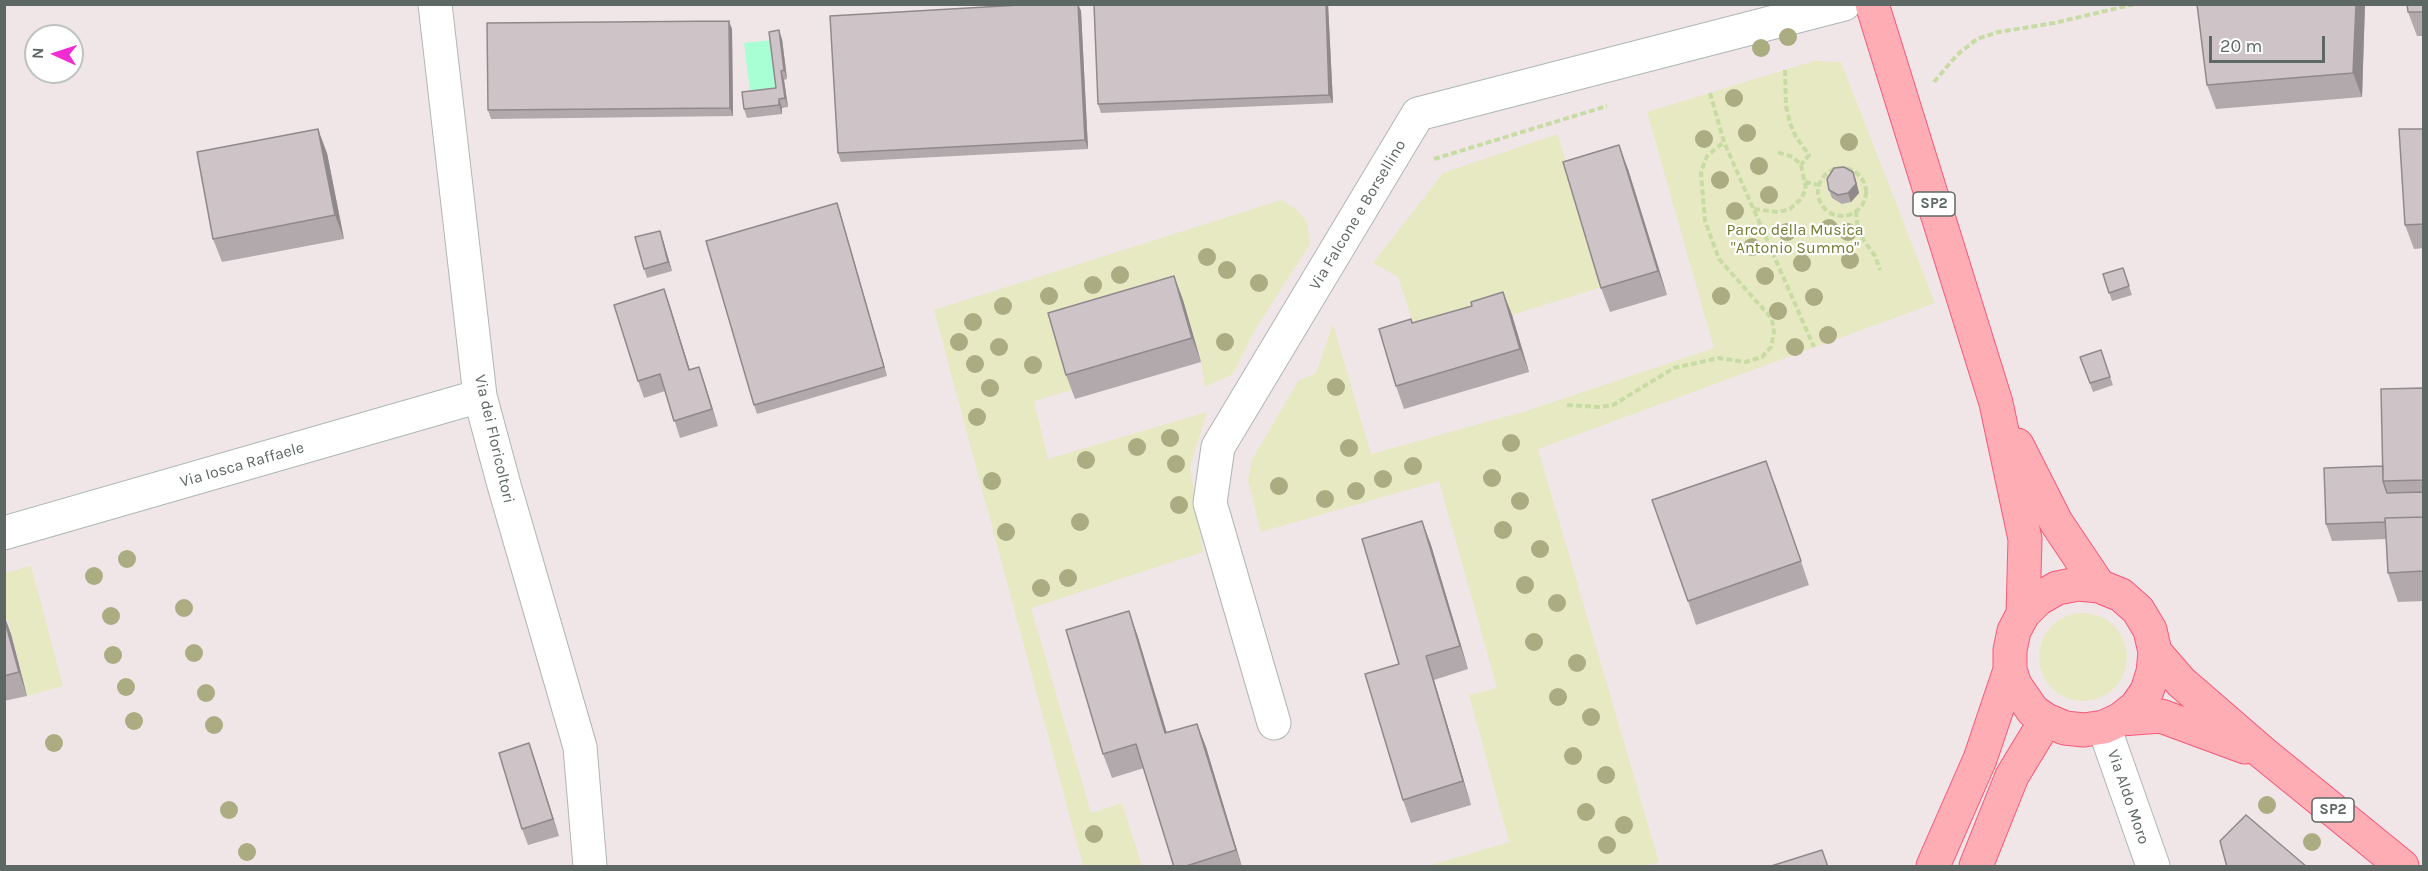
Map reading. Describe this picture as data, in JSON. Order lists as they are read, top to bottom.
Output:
{
  "streets": {
    "main road": ["SP2"],
    "street": [
      "Via Falcone e Borsellino",
      "Via dei Floricoltori",
      "Via Iosca Raffaele",
      "Via Aldo Moro"
    ]
  },
  "crossings": [
    ["SP2", "Via Aldo Moro"],
    ["Via dei Floricoltori", "Via Iosca Raffaele"]
  ],
  "parks": ["Parco della Musica \"Antonio Summo\""],
  "scale_bar": "20 m",
  "north": "left"
}
